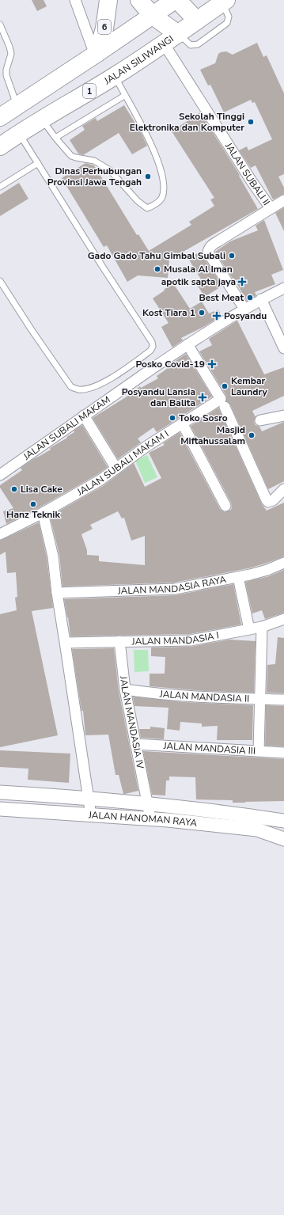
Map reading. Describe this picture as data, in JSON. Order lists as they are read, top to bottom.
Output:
{
  "streets": {
    "highway": ["6", "JALAN SILIWANGI", "1"],
    "street": [
      "JALAN SUBALI II",
      "JALAN SUBALI MAKAM",
      "JALAN SUBALI MAKAM I",
      "JALAN MANDASIA RAYA",
      "JALAN MANDASIA I",
      "JALAN MANDASIA II",
      "JALAN MANDASIA IV",
      "JALAN MANDASIA III",
      "JALAN HANOMAN RAYA"
    ]
  },
  "crossings": [
    ["JALAN SILIWANGI", "JALAN SUBALI II"],
    ["JALAN SUBALI MAKAM", "JALAN SUBALI MAKAM I"],
    ["JALAN MANDASIA I", "JALAN MANDASIA IV"],
    ["JALAN MANDASIA II", "JALAN MANDASIA IV"],
    ["JALAN MANDASIA IV", "JALAN MANDASIA III"],
    ["JALAN MANDASIA IV", "JALAN HANOMAN RAYA"]
  ],
  "places": {
    "other": [
      "Sekolah Tinggi Elektronika dan Komputer",
      "Dinas Perhubungan Provinsi Jawa Tengah",
      "Gado Gado Tahu Gimbal Subali",
      "Musala Al Iman",
      "Best Meat",
      "Kost Tiara 1",
      "Kembar Laundry",
      "Toko Sosro",
      "Masjid Miftahussalam",
      "Lisa Cake",
      "Hanz Teknik"
    ],
    "health": [
      "apotik sapta jaya",
      "Posyandu",
      "Posko Covid-19",
      "Posyandu Lansia dan Balita"
    ]
  }
}
